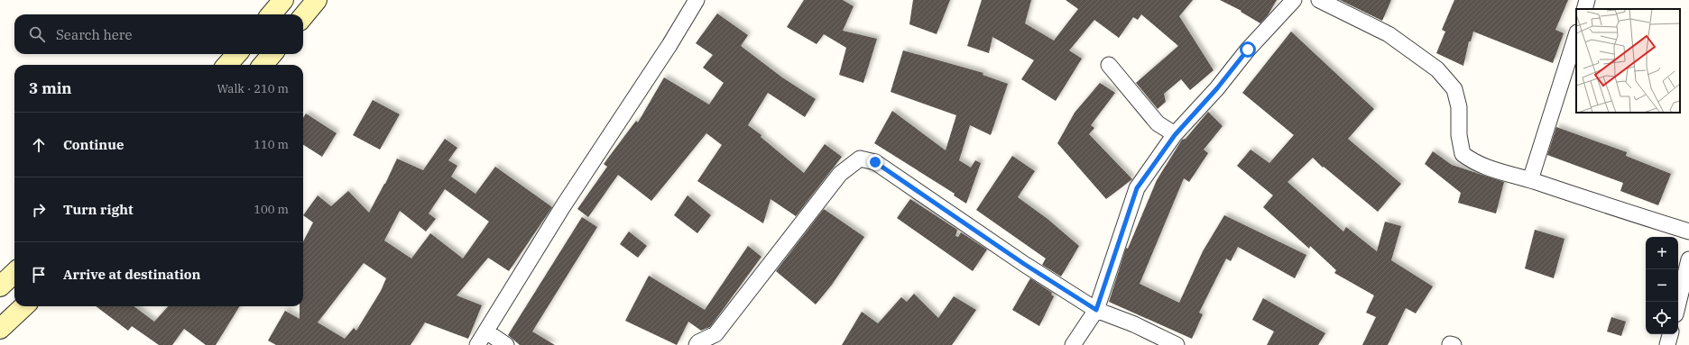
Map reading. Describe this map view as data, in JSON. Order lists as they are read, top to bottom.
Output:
{
  "page": {
    "search": "Search here",
    "heading": ["3 min", "Walk · 210 m"],
    "list": [
      ["Continue", "110 m"],
      ["Turn right", "100 m"],
      "Arrive at destination"
    ],
    "map_buttons": ["+", "−"]
  }
}
